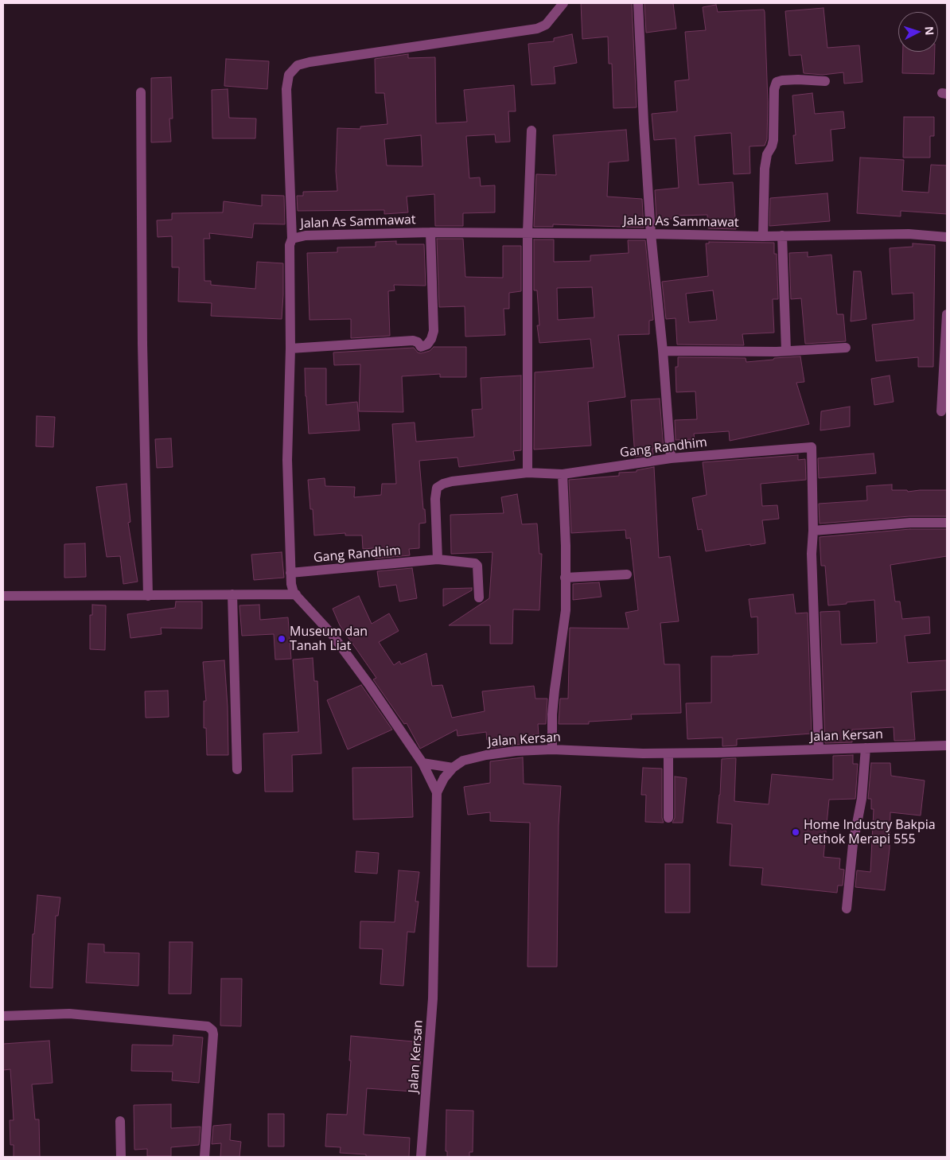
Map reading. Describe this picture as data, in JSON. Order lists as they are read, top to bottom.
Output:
{
  "streets": {
    "street": ["Jalan As Sammawat", "Gang Randhim", "Jalan Kersan"]
  },
  "crossings": [
    ["Jalan As Sammawat", "Gang Randhim"],
    ["Jalan As Sammawat", "Jalan Kersan"],
    ["Gang Randhim", "Jalan Kersan"]
  ],
  "places": ["Museum dan Tanah Liat", "Home Industry Bakpia Pethok Merapi 555"],
  "north": "right"
}
